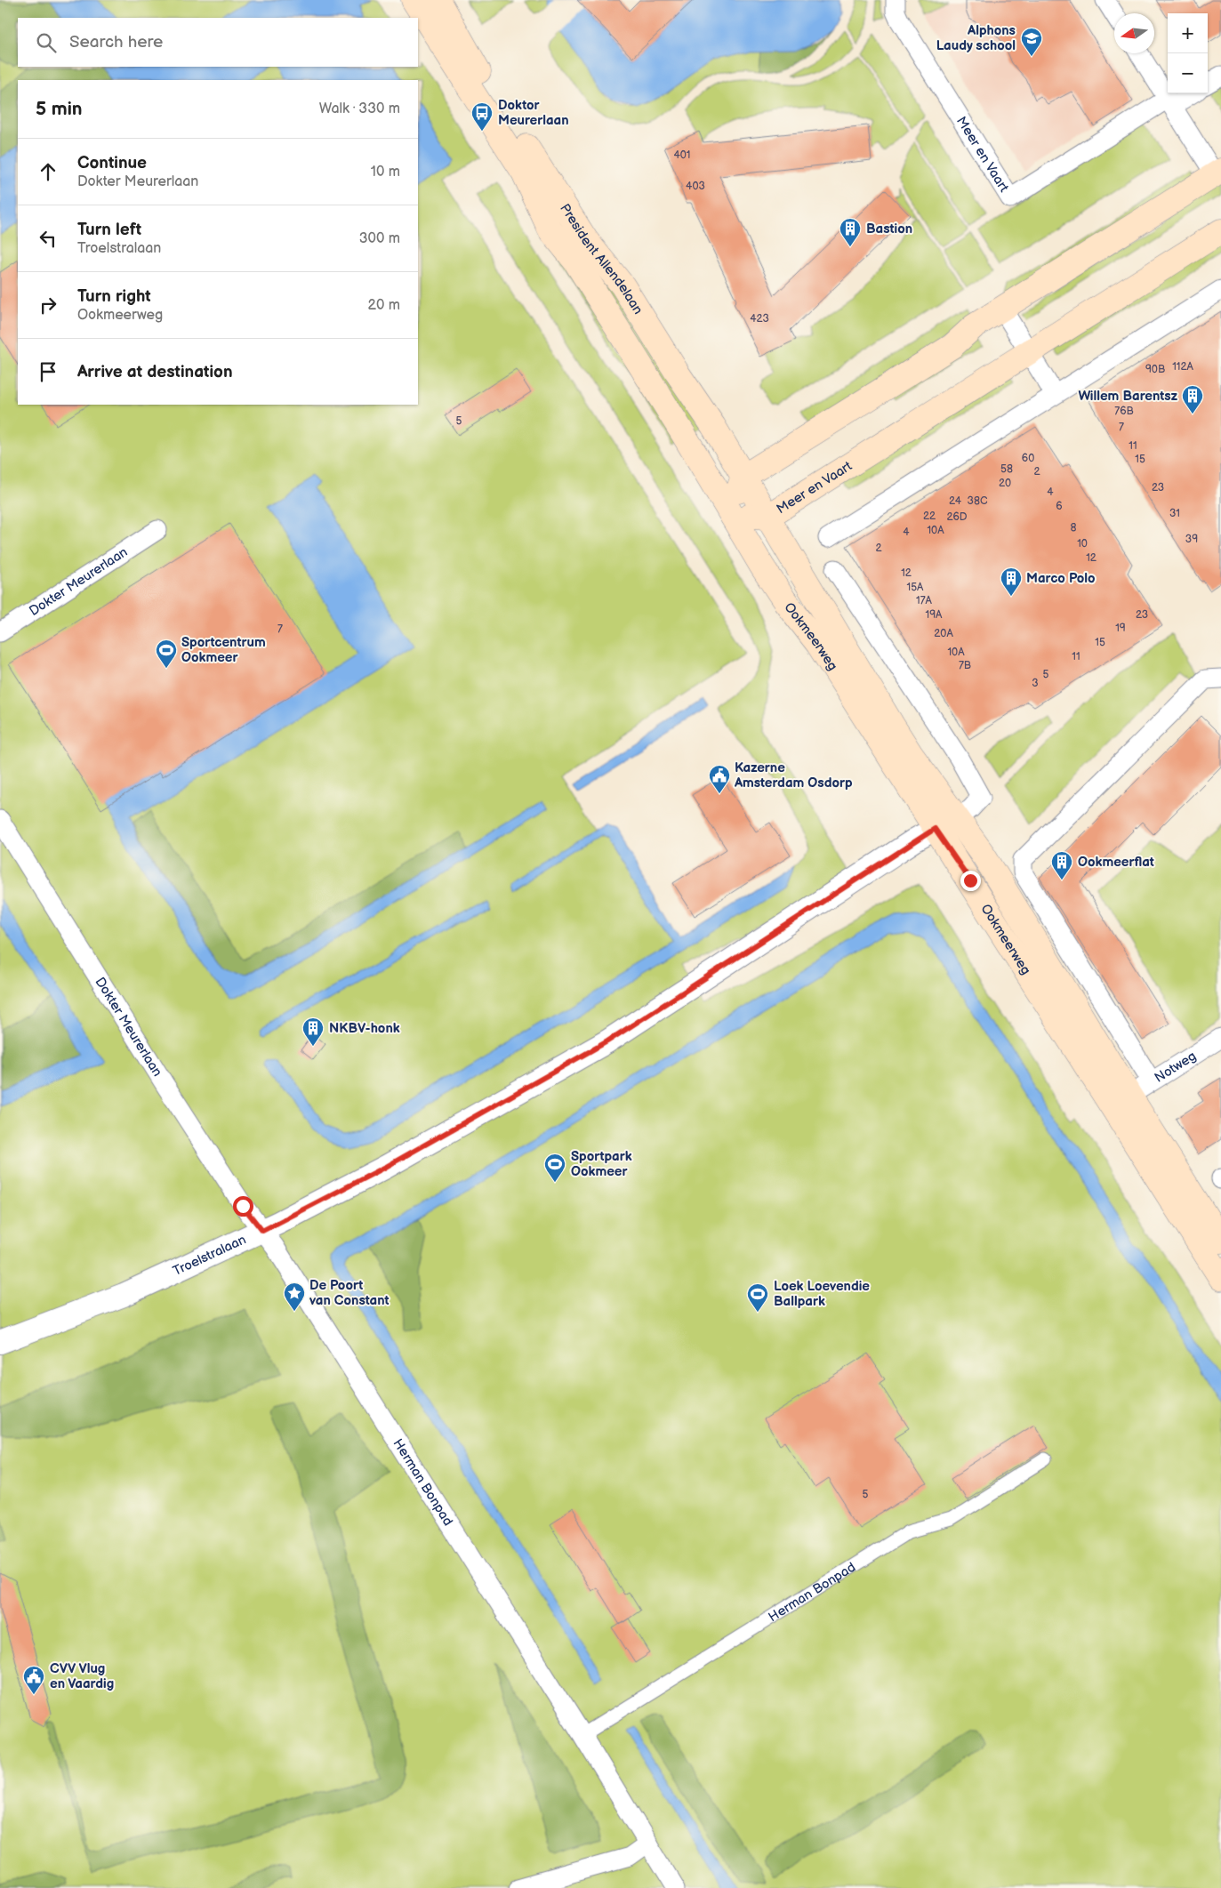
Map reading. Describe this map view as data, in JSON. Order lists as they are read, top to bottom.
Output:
{
  "streets": {
    "main road": ["Meer en Vaart", "President Allendelaan", "Ookmeerweg"],
    "street": [
      "Dokter Meurerlaan",
      "Notweg",
      "Troelstralaan",
      "Herman Bonpad"
    ]
  },
  "crossings": [
    ["Meer en Vaart", "President Allendelaan"],
    ["Meer en Vaart", "Ookmeerweg"],
    ["President Allendelaan", "Ookmeerweg"],
    ["Dokter Meurerlaan", "Troelstralaan"],
    ["Dokter Meurerlaan", "Herman Bonpad"],
    ["Ookmeerweg", "Notweg"],
    ["Ookmeerweg", "Troelstralaan"],
    ["Troelstralaan", "Herman Bonpad"]
  ],
  "places": {
    "school or university": ["Alphons Laudy school"],
    "bus stop": ["Doktor Meurerlaan"],
    "building": [
      "Bastion",
      "Willem Barentsz",
      "Marco Polo",
      "Ookmeerflat",
      "NKBV-honk"
    ],
    "sports": ["Sportcentrum Ookmeer", "Sportpark Ookmeer", "Loek Loevendie Ballpark"],
    "public building": ["Kazerne Amsterdam Osdorp", "CVV Vlug en Vaardig"],
    "place": ["De Poort van Constant"]
  },
  "house_numbers": [
    "401",
    "403",
    "423",
    "112A",
    "90B",
    "76B",
    "5",
    "7",
    "11",
    "60",
    "15",
    "58",
    "2",
    "20",
    "23",
    "4",
    "24",
    "38C",
    "6",
    "31",
    "22",
    "26D",
    "8",
    "10A",
    "4",
    "39",
    "10",
    "2",
    "12",
    "12",
    "15A",
    "17A",
    "19A",
    "23",
    "19",
    "7",
    "20A",
    "15",
    "10A",
    "11",
    "7B",
    "5",
    "3",
    "5"
  ],
  "north": "left",
  "page": {
    "map_buttons": ["+", "−"],
    "search": "Search here",
    "heading": ["5 min", "Walk · 330 m"],
    "list": [
      ["Continue", "Dokter Meurerlaan", "10 m"],
      ["Turn left", "Troelstralaan", "300 m"],
      ["Turn right", "Ookmeerweg", "20 m"],
      "Arrive at destination"
    ]
  }
}
